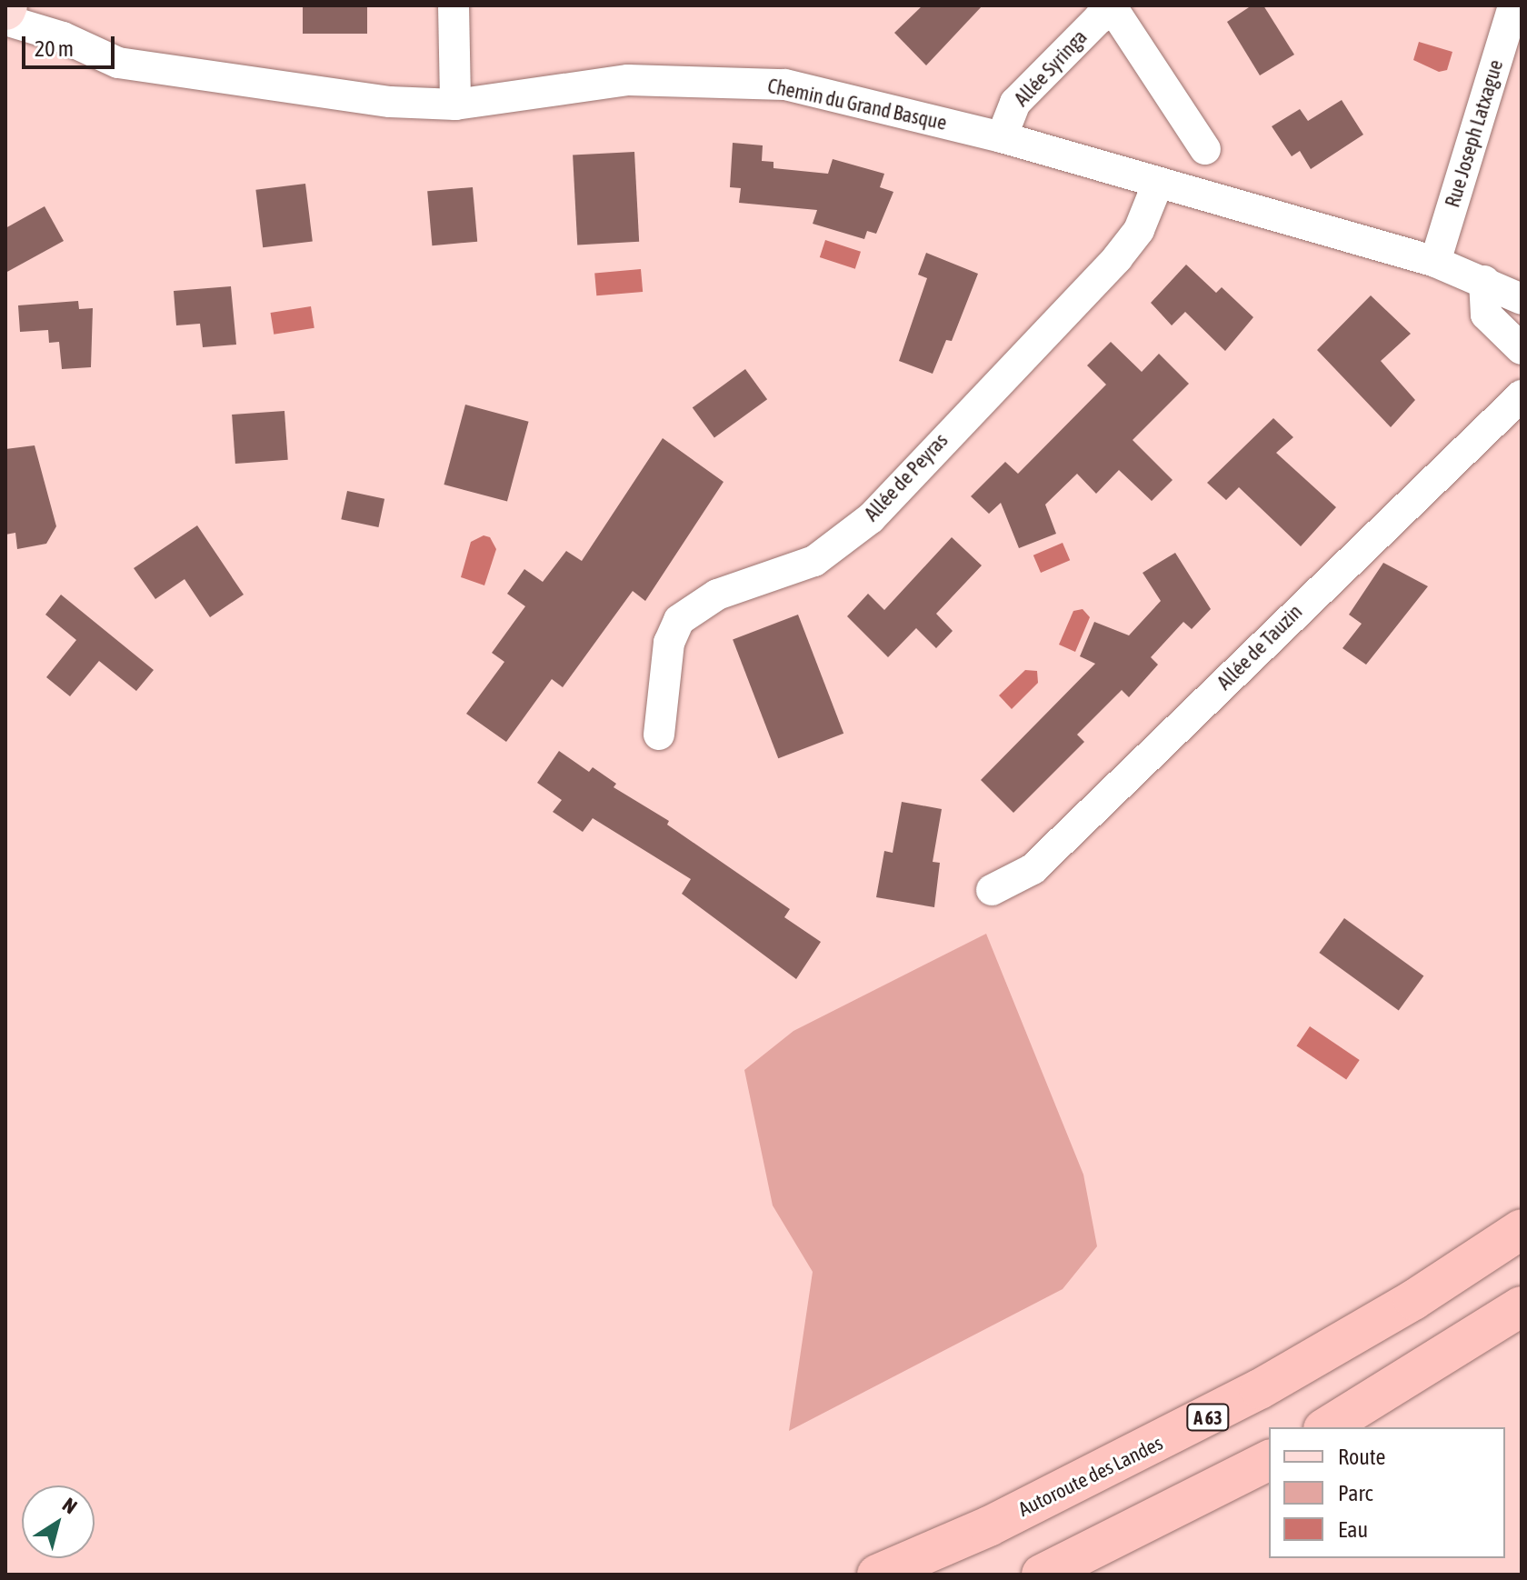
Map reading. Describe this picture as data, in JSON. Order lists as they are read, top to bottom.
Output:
{
  "streets": {
    "highway": ["A 63", "Autoroute des Landes"],
    "street": [
      "Allée Syringa",
      "Chemin du Grand Basque",
      "Rue Joseph Latxague",
      "Allée de Peyras",
      "Allée de Tauzin"
    ]
  },
  "crossings": [
    ["Allée Syringa", "Chemin du Grand Basque"],
    ["Chemin du Grand Basque", "Rue Joseph Latxague"],
    ["Chemin du Grand Basque", "Allée de Peyras"]
  ],
  "legend": ["Route", "Parc", "Eau"],
  "scale_bar": "20 m",
  "north": "top right"
}
